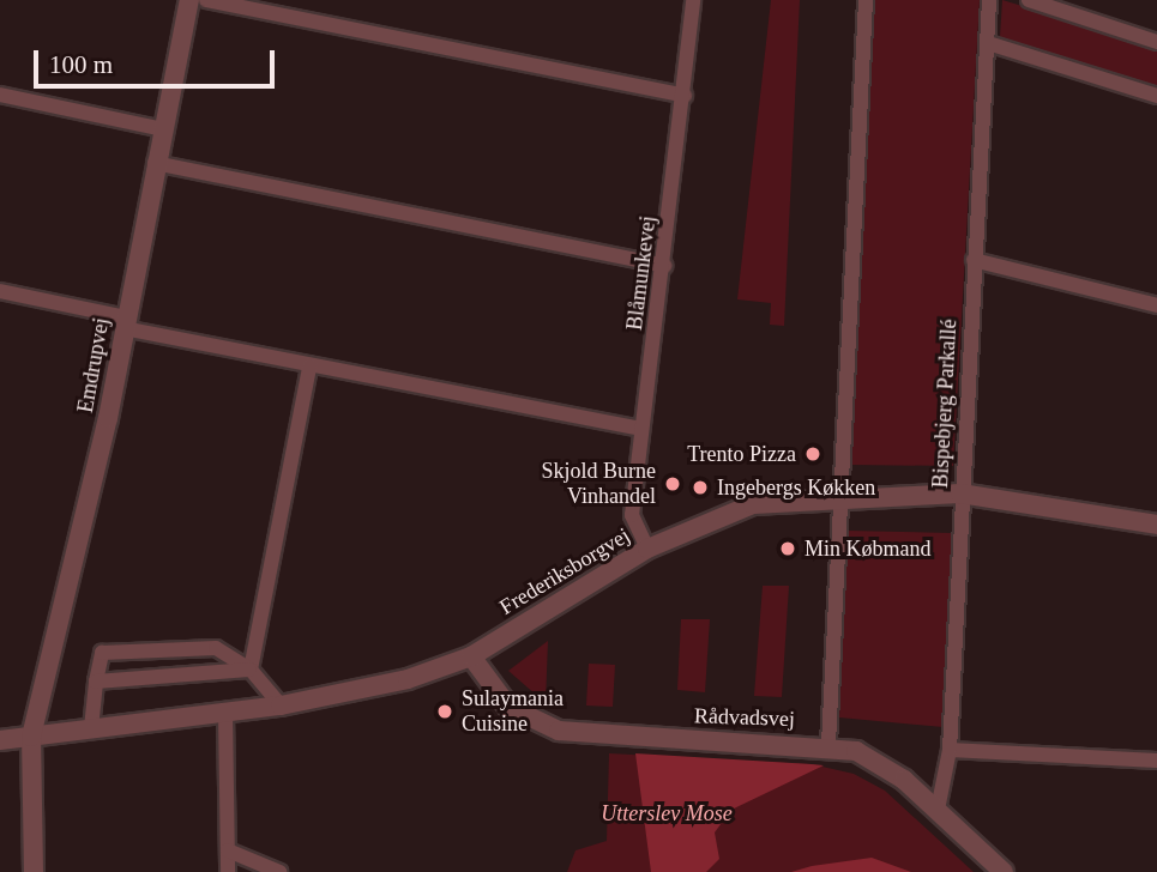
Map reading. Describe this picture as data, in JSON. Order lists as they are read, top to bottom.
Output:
{
  "streets": {
    "street": [
      "Blåmunkevej",
      "Emdrupvej",
      "Bispebjerg Parkallé",
      "Frederiksborgvej",
      "Rådvadsvej"
    ]
  },
  "crossings": [
    ["Blåmunkevej", "Frederiksborgvej"],
    ["Emdrupvej", "Frederiksborgvej"],
    ["Bispebjerg Parkallé", "Frederiksborgvej"],
    ["Bispebjerg Parkallé", "Rådvadsvej"],
    ["Frederiksborgvej", "Rådvadsvej"]
  ],
  "parks": ["Utterslev Mose"],
  "places": [
    "Trento Pizza",
    "Skjold Burne Vinhandel",
    "Ingebergs Køkken",
    "Min Købmand",
    "Sulaymania Cuisine"
  ],
  "scale_bar": "100 m"
}
